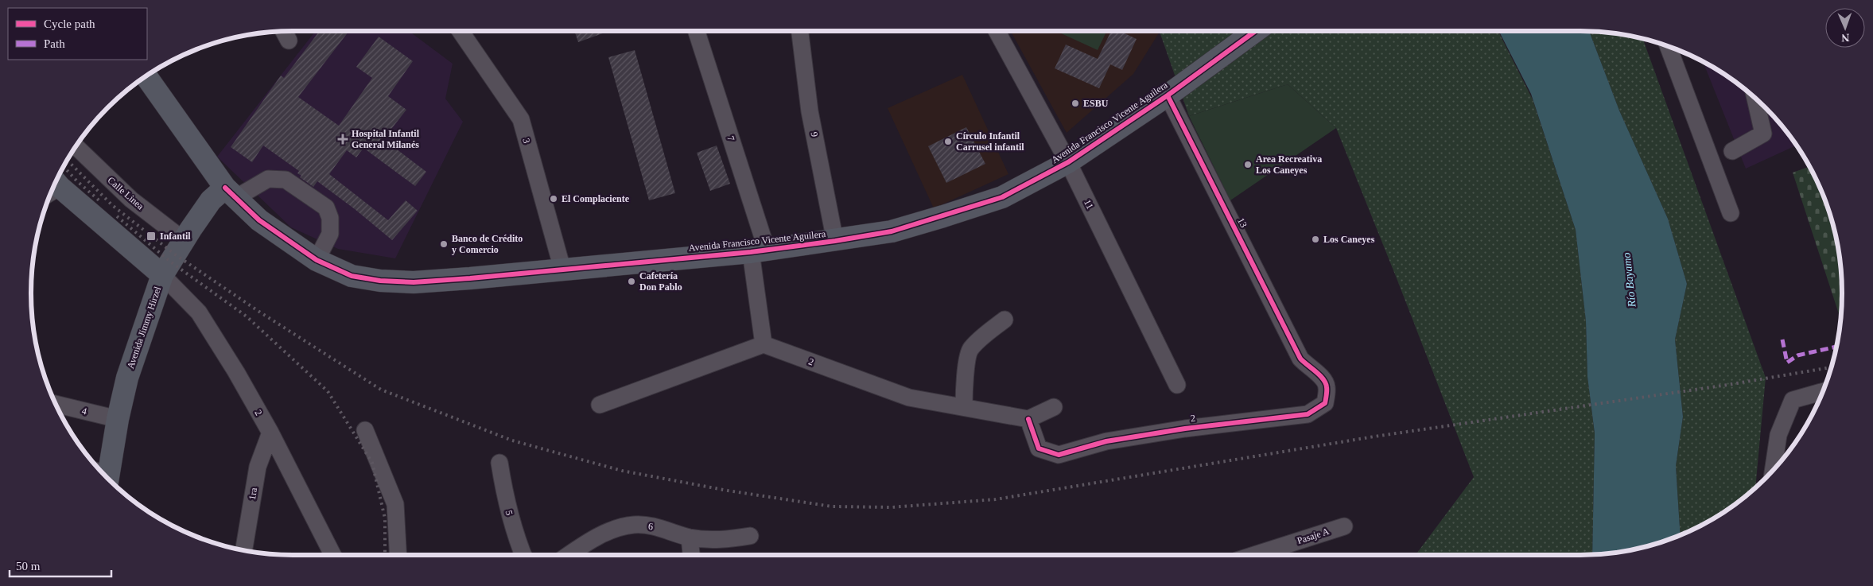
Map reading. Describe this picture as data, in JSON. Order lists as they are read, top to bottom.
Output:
{
  "streets": {
    "main road": ["Avenida Francisco Vicente Aguilera", "Avenida Jimmy Hirzel"],
    "street": [
      "9",
      "7",
      "3",
      "Calle Linea",
      "11",
      "13",
      "2",
      "4",
      "1ra",
      "5",
      "6",
      "Pasaje A"
    ]
  },
  "crossings": [
    ["Avenida Francisco Vicente Aguilera", "9"],
    ["Avenida Francisco Vicente Aguilera", "7"],
    ["Avenida Francisco Vicente Aguilera", "3"],
    ["Avenida Francisco Vicente Aguilera", "11"],
    ["Avenida Francisco Vicente Aguilera", "13"],
    ["Avenida Francisco Vicente Aguilera", "Avenida Jimmy Hirzel"],
    ["7", "2"],
    ["Calle Linea", "Avenida Jimmy Hirzel"],
    ["13", "2"],
    ["Avenida Jimmy Hirzel", "2"],
    ["Avenida Jimmy Hirzel", "4"],
    ["2", "1ra"]
  ],
  "water": ["Río Bayamo"],
  "places": {
    "other": [
      "ESBU",
      "Círculo Infantil Carrusel infantil",
      "Area Recreativa Los Caneyes",
      "El Complaciente",
      "Los Caneyes",
      "Banco de Crédito y Comercio",
      "Cafetería Don Pablo"
    ],
    "health": ["Hospital Infantil General Milanés"],
    "transit": ["Infantil"]
  },
  "legend": ["Cycle path", "Path"],
  "scale_bar": "50 m",
  "north": "bottom"
}
